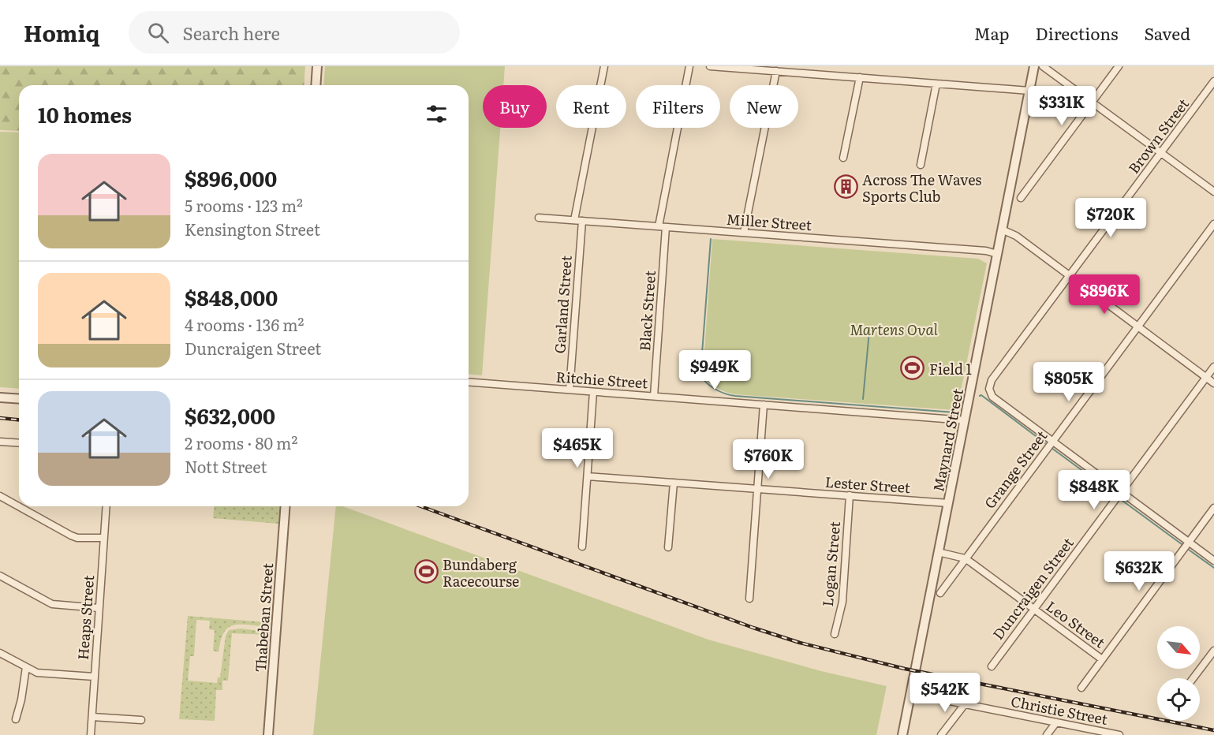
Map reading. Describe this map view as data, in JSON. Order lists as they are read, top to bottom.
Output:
{
  "streets": {
    "street": [
      "Brown Street",
      "Miller Street",
      "Garland Street",
      "Black Street",
      "Ritchie Street",
      "Maynard Street",
      "Grange Street",
      "Lester Street",
      "Logan Street",
      "Duncraigen Street",
      "Heaps Street",
      "Thabeban Street",
      "Leo Street",
      "Christie Street"
    ]
  },
  "crossings": [
    ["Brown Street", "Grange Street"],
    ["Miller Street", "Garland Street"],
    ["Miller Street", "Black Street"],
    ["Miller Street", "Maynard Street"],
    ["Garland Street", "Ritchie Street"],
    ["Black Street", "Ritchie Street"],
    ["Ritchie Street", "Maynard Street"],
    ["Maynard Street", "Lester Street"],
    ["Maynard Street", "Leo Street"],
    ["Maynard Street", "Christie Street"],
    ["Grange Street", "Leo Street"],
    ["Lester Street", "Logan Street"],
    ["Duncraigen Street", "Leo Street"]
  ],
  "parks": ["Martens Oval"],
  "places": {
    "building": ["Across The Waves Sports Club"],
    "sports": ["Field 1", "Bundaberg Racecourse"]
  },
  "north": "bottom right",
  "page": {
    "header": "Homiq",
    "search": "Search here",
    "nav": ["Map", "Directions", "Saved"],
    "chip": [
      "Buy",
      "Rent",
      "Filters",
      "New"
    ],
    "heading": "10 homes",
    "price": [
      "$331K",
      "$720K",
      "$896K",
      "$949K",
      "$805K",
      "$465K",
      "$760K",
      "$848K",
      "$632K",
      "$542K"
    ],
    "list": [
      {
        "name": "$896,000",
        "note": "5 rooms · 123 m² · Kensington Street"
      },
      {
        "name": "$848,000",
        "note": "4 rooms · 136 m² · Duncraigen Street"
      },
      {
        "name": "$632,000",
        "note": "2 rooms · 80 m² · Nott Street"
      }
    ]
  }
}
